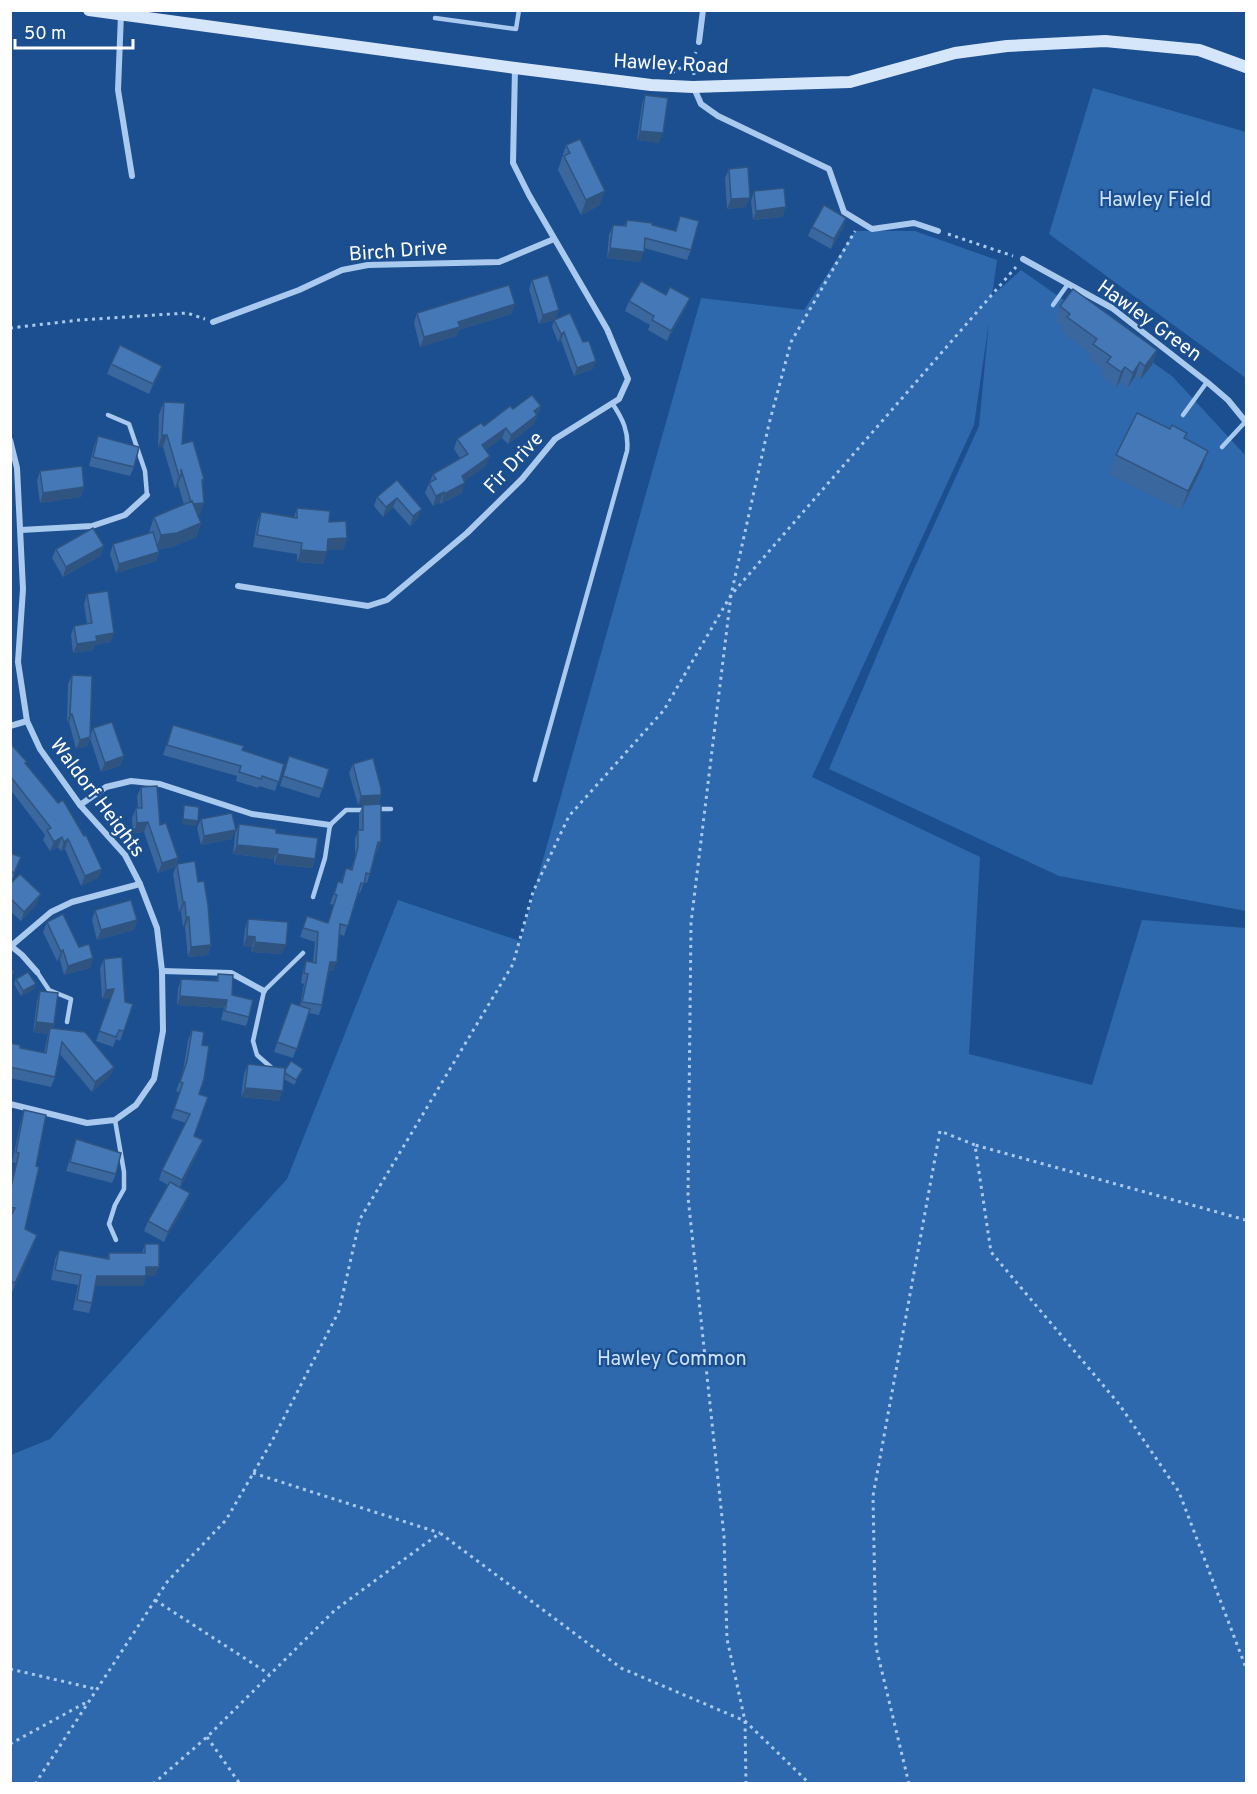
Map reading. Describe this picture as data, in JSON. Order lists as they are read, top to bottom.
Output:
{
  "streets": {
    "main road": ["Hawley Road"],
    "street": [
      "Birch Drive",
      "Hawley Green",
      "Fir Drive",
      "Waldorf Heights"
    ]
  },
  "crossings": [
    ["Hawley Road", "Fir Drive"],
    ["Birch Drive", "Fir Drive"]
  ],
  "parks": ["Hawley Field", "Hawley Common"],
  "scale_bar": "50 m"
}
